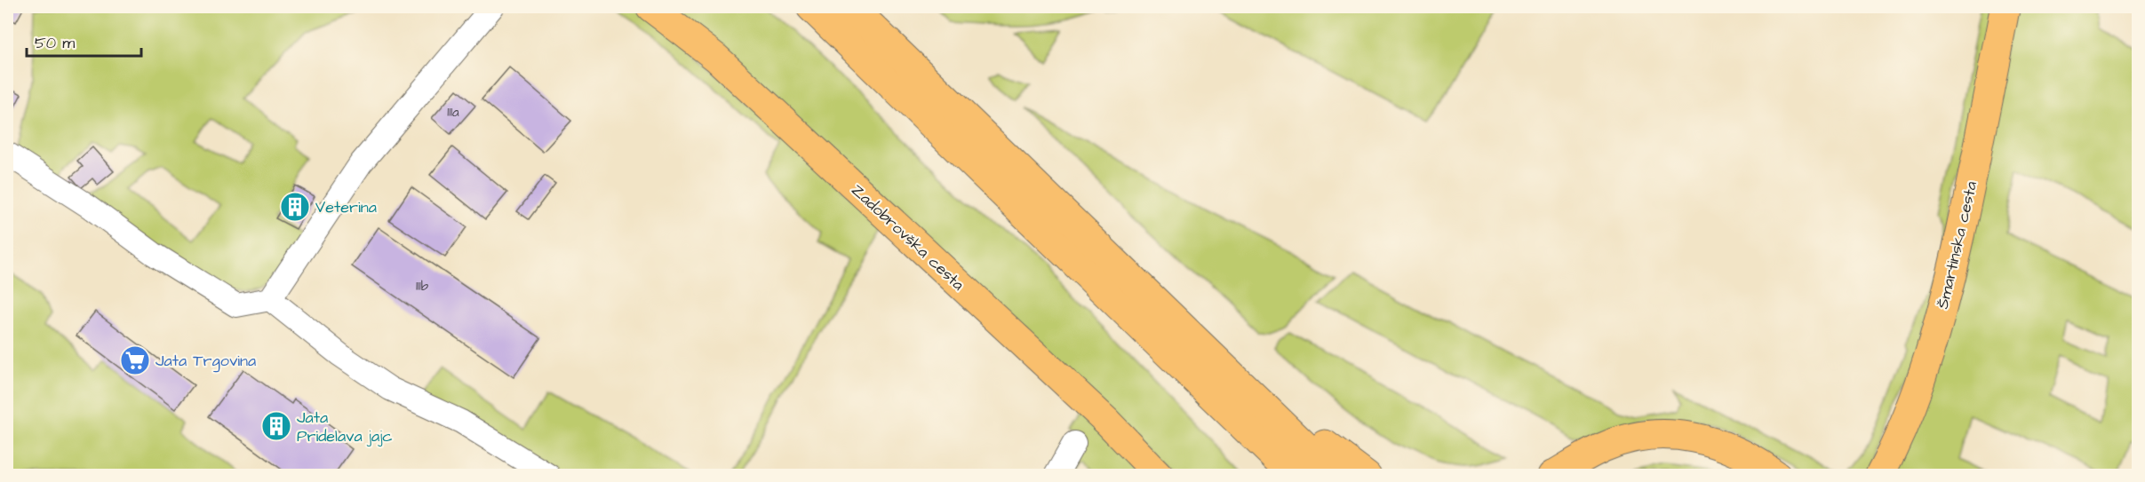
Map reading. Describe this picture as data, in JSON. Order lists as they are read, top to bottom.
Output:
{
  "streets": {
    "main road": ["Zadobrovška cesta", "Šmartinska cesta"]
  },
  "places": {
    "building": ["Veterina", "Jata Pridelava jajc"],
    "supermarket": ["Jata Trgovina"]
  },
  "house_numbers": ["111a", "111b"],
  "scale_bar": "50 m"
}
